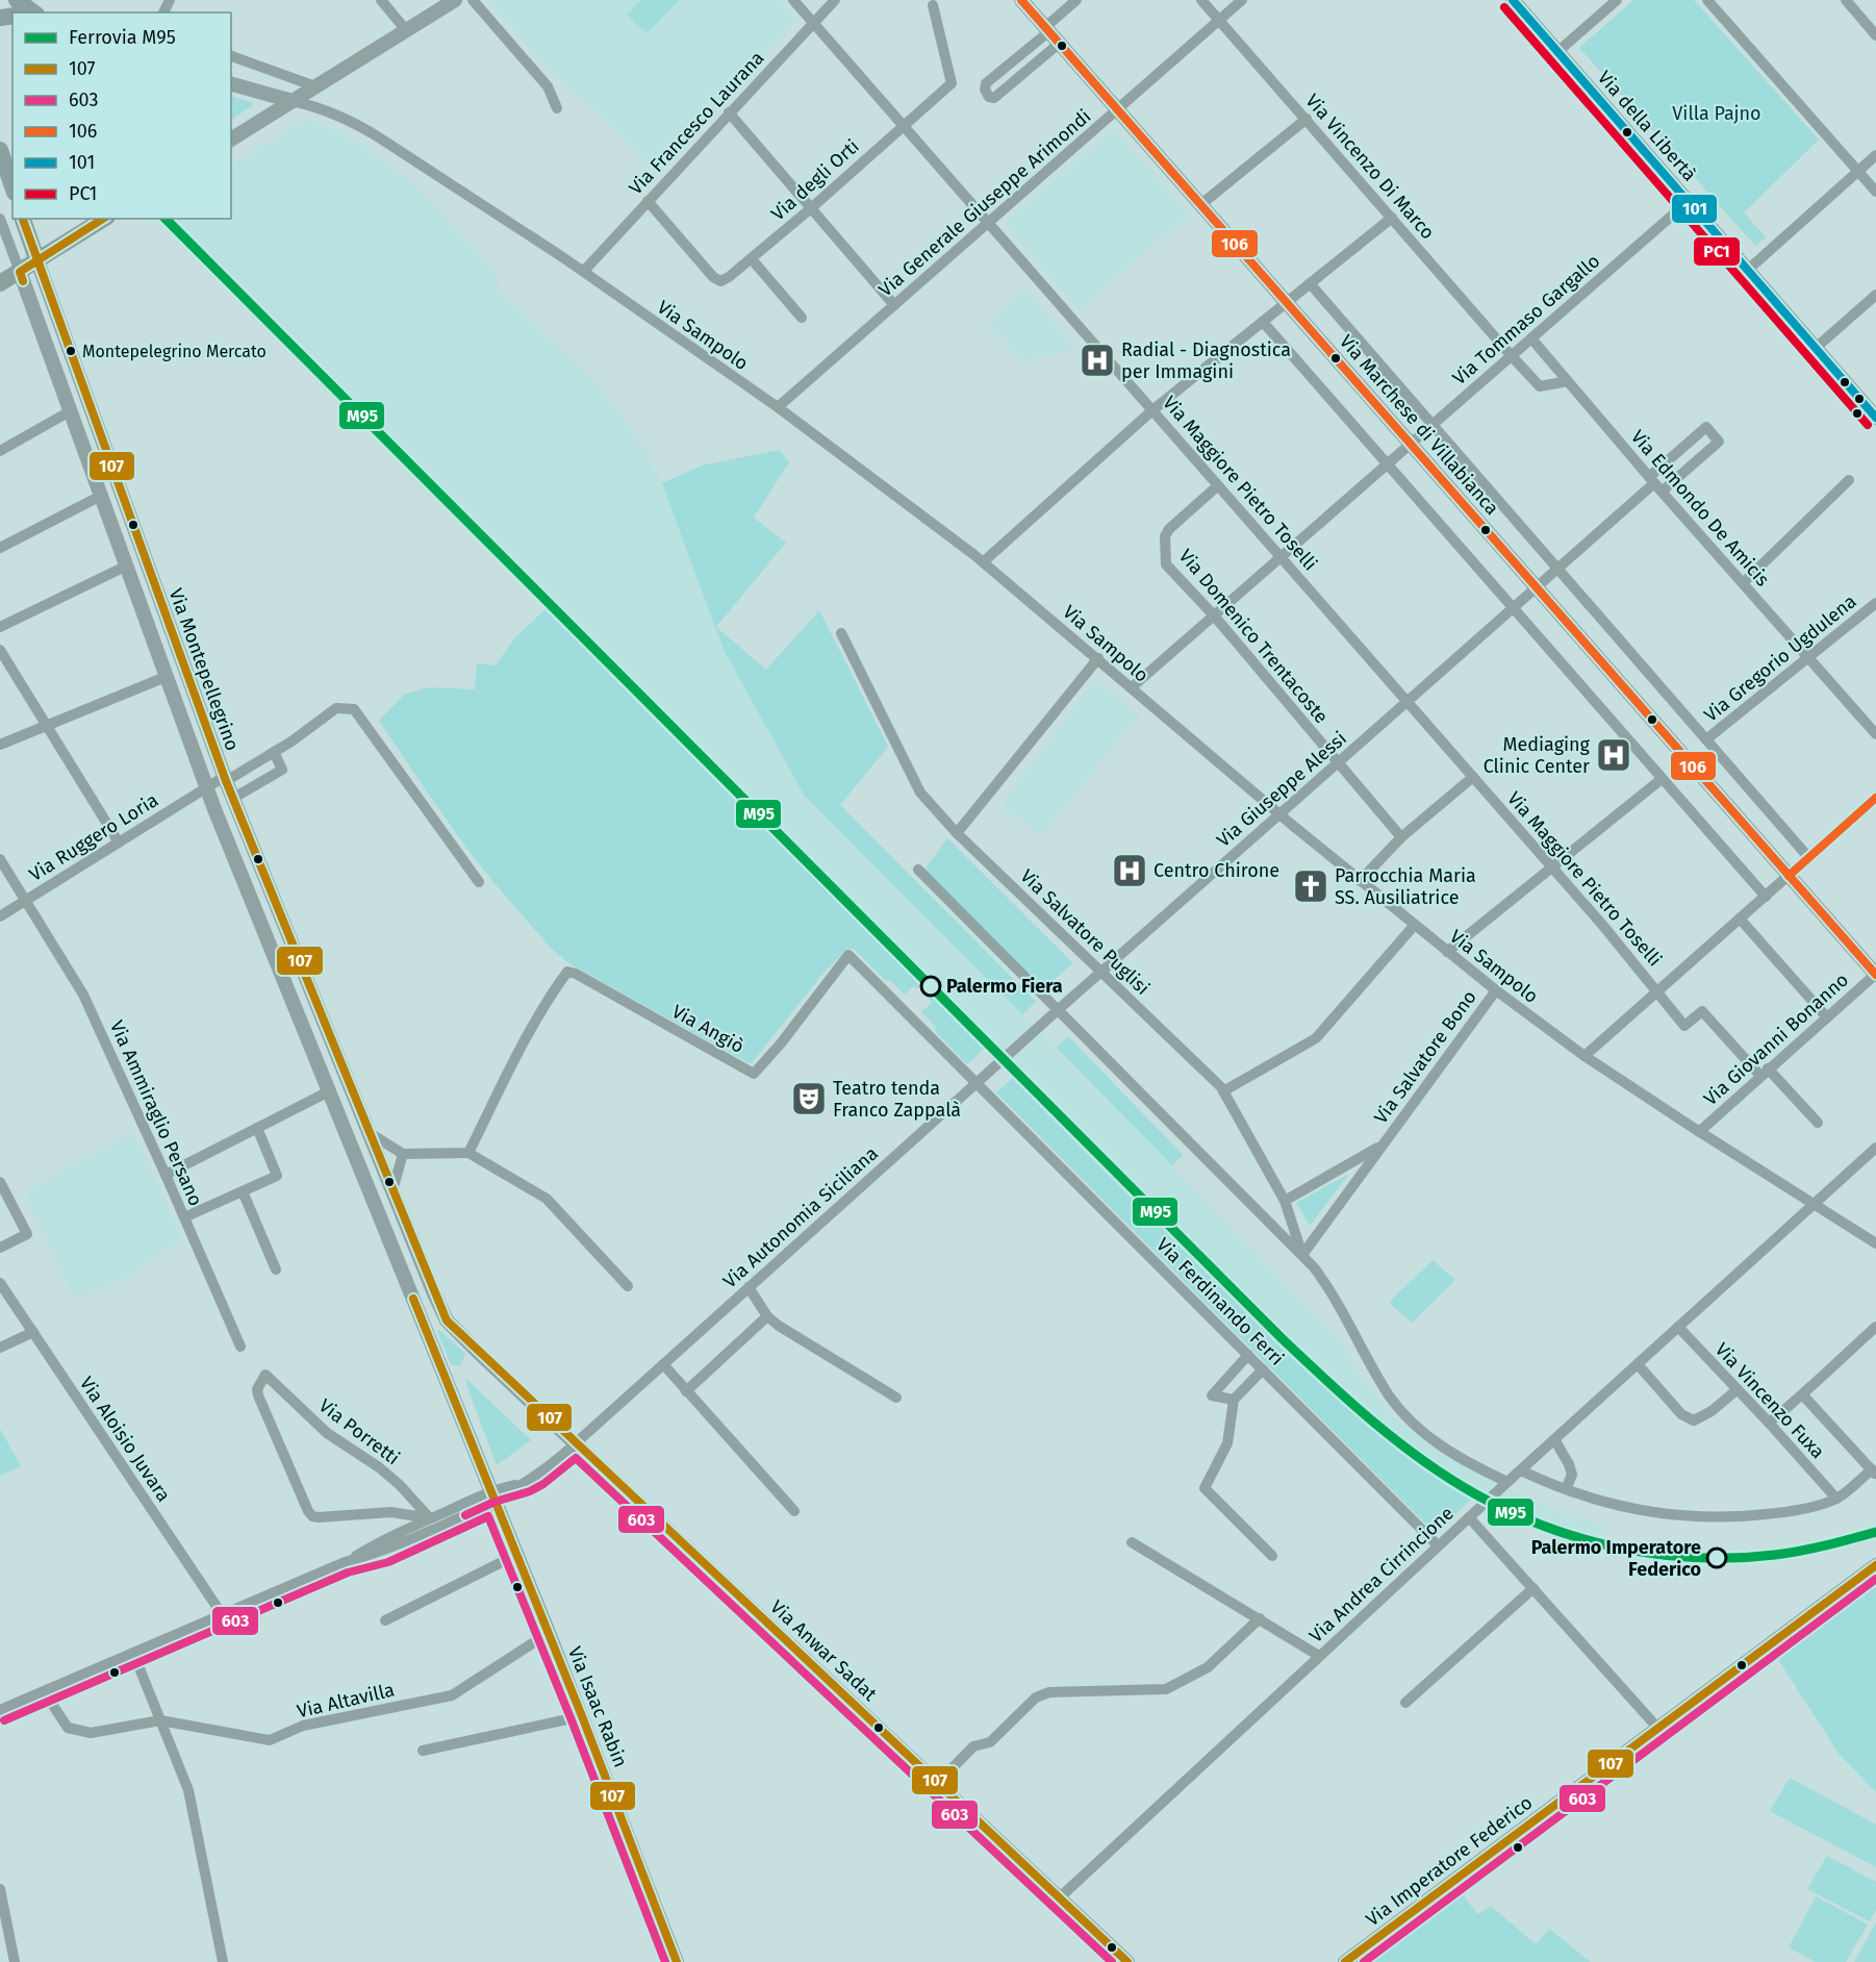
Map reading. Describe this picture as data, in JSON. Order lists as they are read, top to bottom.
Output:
{
  "streets": {
    "street": [
      "Via Francesco Laurana",
      "Via della Libertà",
      "Via Vincenzo Di Marco",
      "Via degli Orti",
      "Via Generale Giuseppe Arimondi",
      "Via Tommaso Gargallo",
      "Via Sampolo",
      "Via Marchese di Villabianca",
      "Via Maggiore Pietro Toselli",
      "Via Edmondo De Amicis",
      "Via Domenico Trentacoste",
      "Via Gregorio Ugdulena",
      "Via Montepellegrino",
      "Via Giuseppe Alessi",
      "Via Ruggero Loria",
      "Via Salvatore Puglisi",
      "Via Angiò",
      "Via Giovanni Bonanno",
      "Via Salvatore Bono",
      "Via Ammiraglio Persano",
      "Via Autonomia Siciliana",
      "Via Ferdinando Ferri",
      "Via Vincenzo Fuxa",
      "Via Porretti",
      "Via Aloisio Juvara",
      "Via Andrea Cirrincione",
      "Via Anwar Sadat",
      "Via Altavilla",
      "Via Isaac Rabin",
      "Via Imperatore Federico"
    ]
  },
  "crossings": [
    ["Via Francesco Laurana", "Via degli Orti"],
    ["Via Francesco Laurana", "Via Sampolo"],
    ["Via Francesco Laurana", "Via Maggiore Pietro Toselli"],
    ["Via della Libertà", "Via Tommaso Gargallo"],
    ["Via Vincenzo Di Marco", "Via Generale Giuseppe Arimondi"],
    ["Via Vincenzo Di Marco", "Via Tommaso Gargallo"],
    ["Via degli Orti", "Via Maggiore Pietro Toselli"],
    ["Via Generale Giuseppe Arimondi", "Via Sampolo"],
    ["Via Generale Giuseppe Arimondi", "Via Marchese di Villabianca"],
    ["Via Generale Giuseppe Arimondi", "Via Maggiore Pietro Toselli"],
    ["Via Tommaso Gargallo", "Via Sampolo"],
    ["Via Tommaso Gargallo", "Via Marchese di Villabianca"],
    ["Via Tommaso Gargallo", "Via Maggiore Pietro Toselli"],
    ["Via Tommaso Gargallo", "Via Edmondo De Amicis"],
    ["Via Tommaso Gargallo", "Via Domenico Trentacoste"],
    ["Via Sampolo", "Via Giuseppe Alessi"],
    ["Via Sampolo", "Via Giovanni Bonanno"],
    ["Via Sampolo", "Via Salvatore Bono"],
    ["Via Sampolo", "Via Andrea Cirrincione"],
    ["Via Marchese di Villabianca", "Via Gregorio Ugdulena"],
    ["Via Marchese di Villabianca", "Via Giuseppe Alessi"],
    ["Via Marchese di Villabianca", "Via Giovanni Bonanno"],
    ["Via Maggiore Pietro Toselli", "Via Domenico Trentacoste"],
    ["Via Maggiore Pietro Toselli", "Via Giuseppe Alessi"],
    ["Via Maggiore Pietro Toselli", "Via Giovanni Bonanno"],
    ["Via Edmondo De Amicis", "Via Gregorio Ugdulena"],
    ["Via Edmondo De Amicis", "Via Giuseppe Alessi"],
    ["Via Domenico Trentacoste", "Via Giuseppe Alessi"],
    ["Via Montepellegrino", "Via Ruggero Loria"],
    ["Via Montepellegrino", "Via Autonomia Siciliana"],
    ["Via Montepellegrino", "Via Anwar Sadat"],
    ["Via Montepellegrino", "Via Isaac Rabin"],
    ["Via Giuseppe Alessi", "Via Salvatore Puglisi"],
    ["Via Giuseppe Alessi", "Via Autonomia Siciliana"],
    ["Via Ruggero Loria", "Via Ammiraglio Persano"],
    ["Via Salvatore Puglisi", "Via Salvatore Bono"],
    ["Via Salvatore Puglisi", "Via Autonomia Siciliana"],
    ["Via Salvatore Puglisi", "Via Andrea Cirrincione"],
    ["Via Angiò", "Via Autonomia Siciliana"],
    ["Via Angiò", "Via Ferdinando Ferri"],
    ["Via Autonomia Siciliana", "Via Ferdinando Ferri"],
    ["Via Autonomia Siciliana", "Via Anwar Sadat"],
    ["Via Autonomia Siciliana", "Via Isaac Rabin"],
    ["Via Ferdinando Ferri", "Via Andrea Cirrincione"],
    ["Via Vincenzo Fuxa", "Via Andrea Cirrincione"],
    ["Via Andrea Cirrincione", "Via Anwar Sadat"],
    ["Via Altavilla", "Via Isaac Rabin"]
  ],
  "parks": ["Villa Pajno"],
  "places": {
    "other": ["Montepelegrino Mercato", "Palermo Fiera", "Palermo Imperatore Federico"],
    "hospital": ["Radial - Diagnostica per Immagini", "Mediaging Clinic Center", "Centro Chirone"],
    "church": ["Parrocchia Maria SS. Ausiliatrice"],
    "theatre": ["Teatro tenda Franco Zappalà"]
  },
  "lines": [
    "transit line 106",
    "transit line 101",
    "transit line PC1",
    "rail line M95",
    "transit line 107",
    "transit line 603"
  ],
  "legend": [
    "Ferrovia M95",
    "107",
    "603",
    "106",
    "101",
    "PC1"
  ]
}
